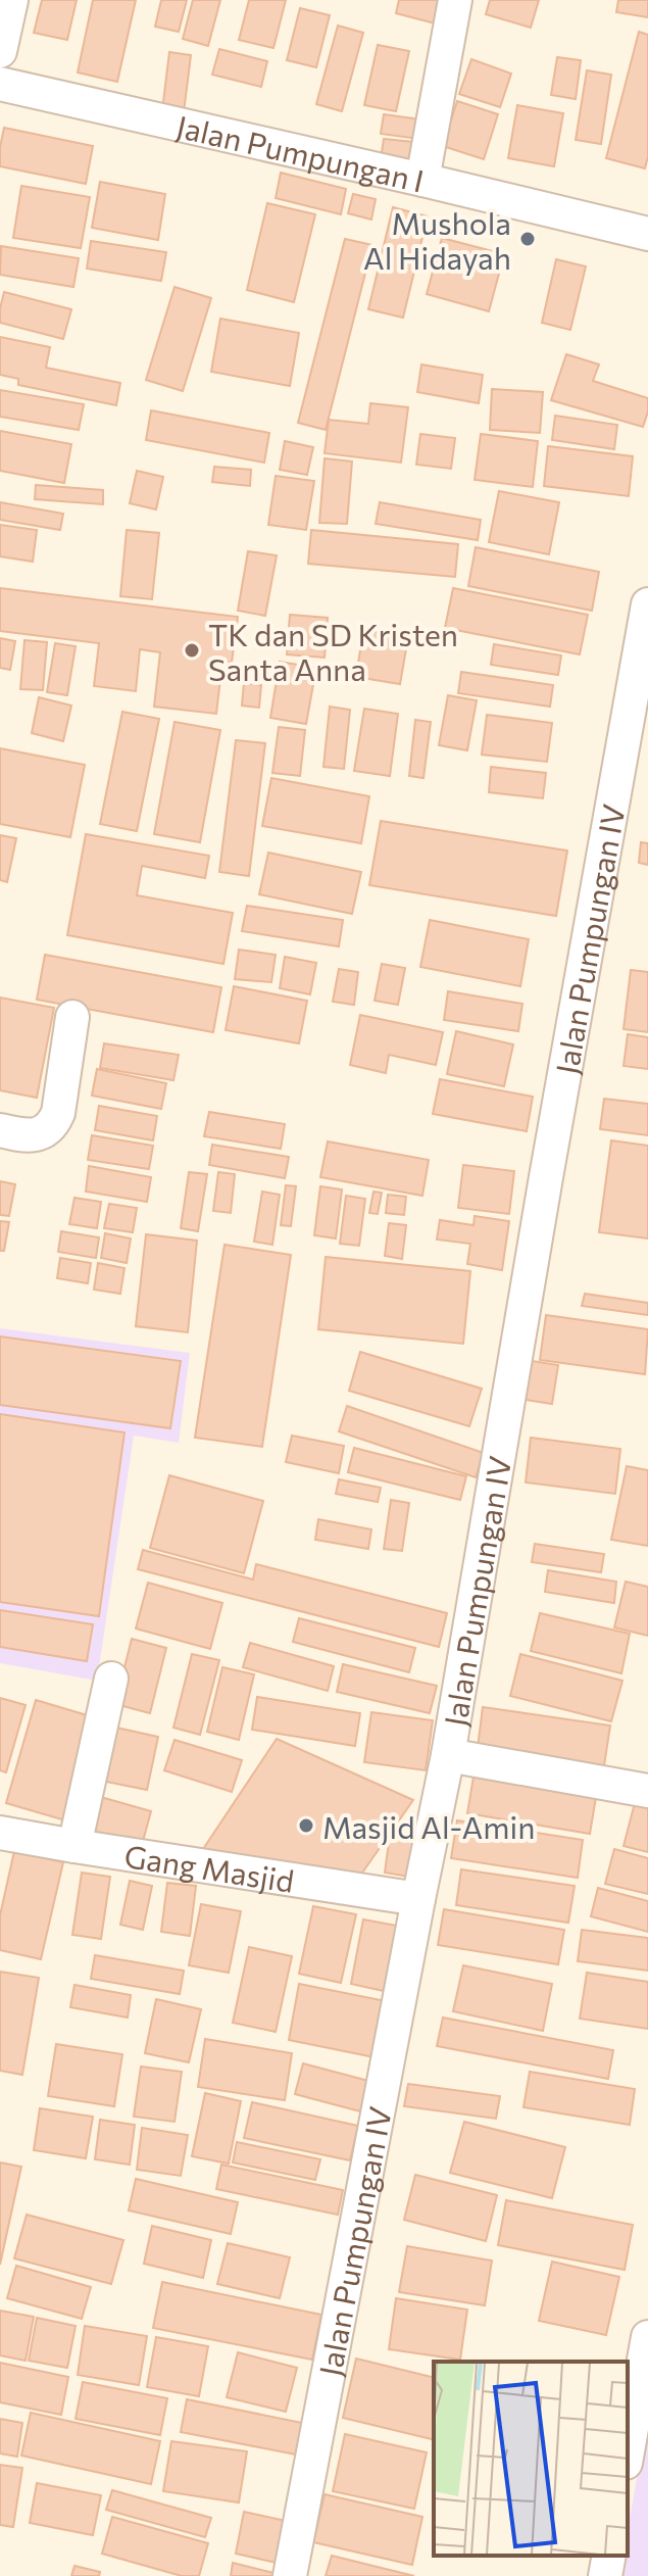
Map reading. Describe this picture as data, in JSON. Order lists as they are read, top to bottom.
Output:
{
  "streets": {
    "street": ["Jalan Pumpungan I", "Jalan Pumpungan IV", "Gang Masjid"]
  },
  "crossings": [
    ["Jalan Pumpungan IV", "Gang Masjid"]
  ],
  "places": ["Mushola Al Hidayah", "TK dan SD Kristen Santa Anna", "Masjid Al-Amin"]
}
